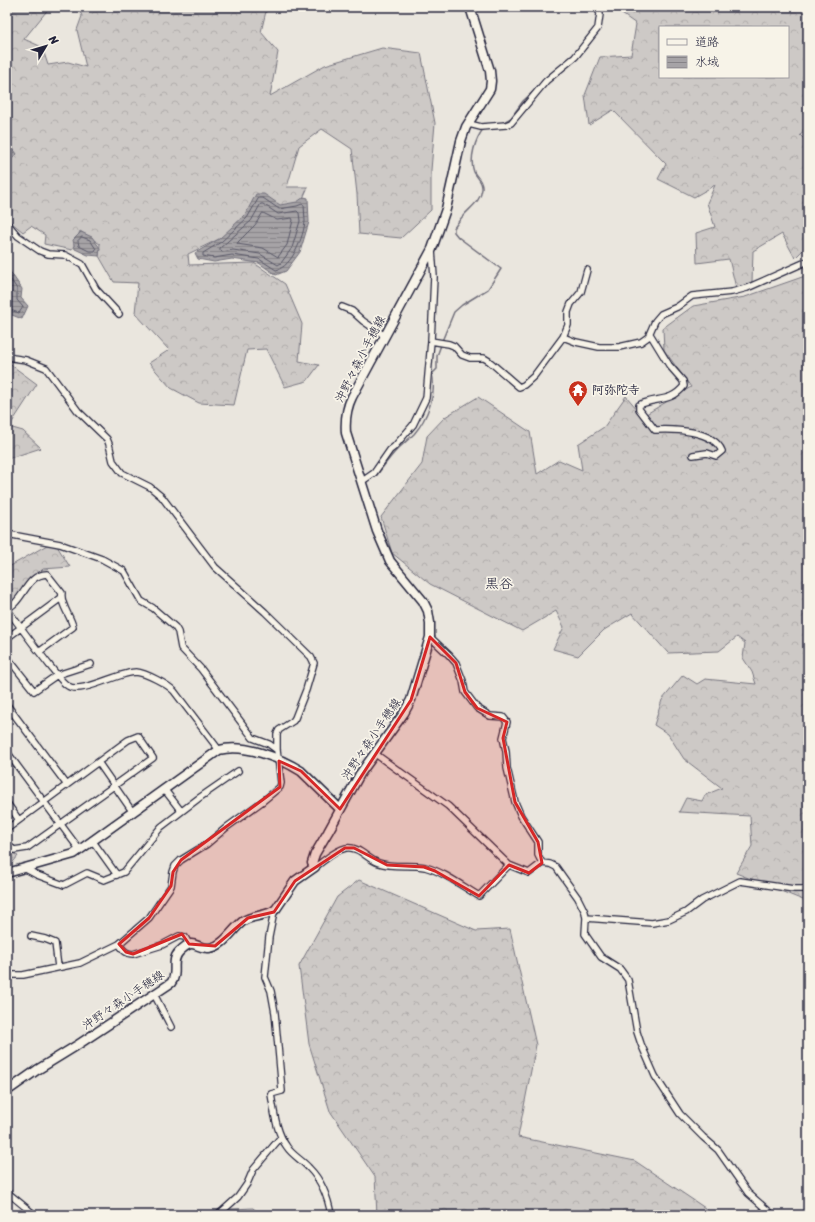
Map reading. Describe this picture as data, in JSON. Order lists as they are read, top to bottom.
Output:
{
  "streets": {
    "main road": ["沖野々森小手穂線"]
  },
  "districts": ["黒谷"],
  "places": {
    "temple": ["阿弥陀寺"]
  },
  "legend": ["道路", "水域"],
  "north": "top right"
}
